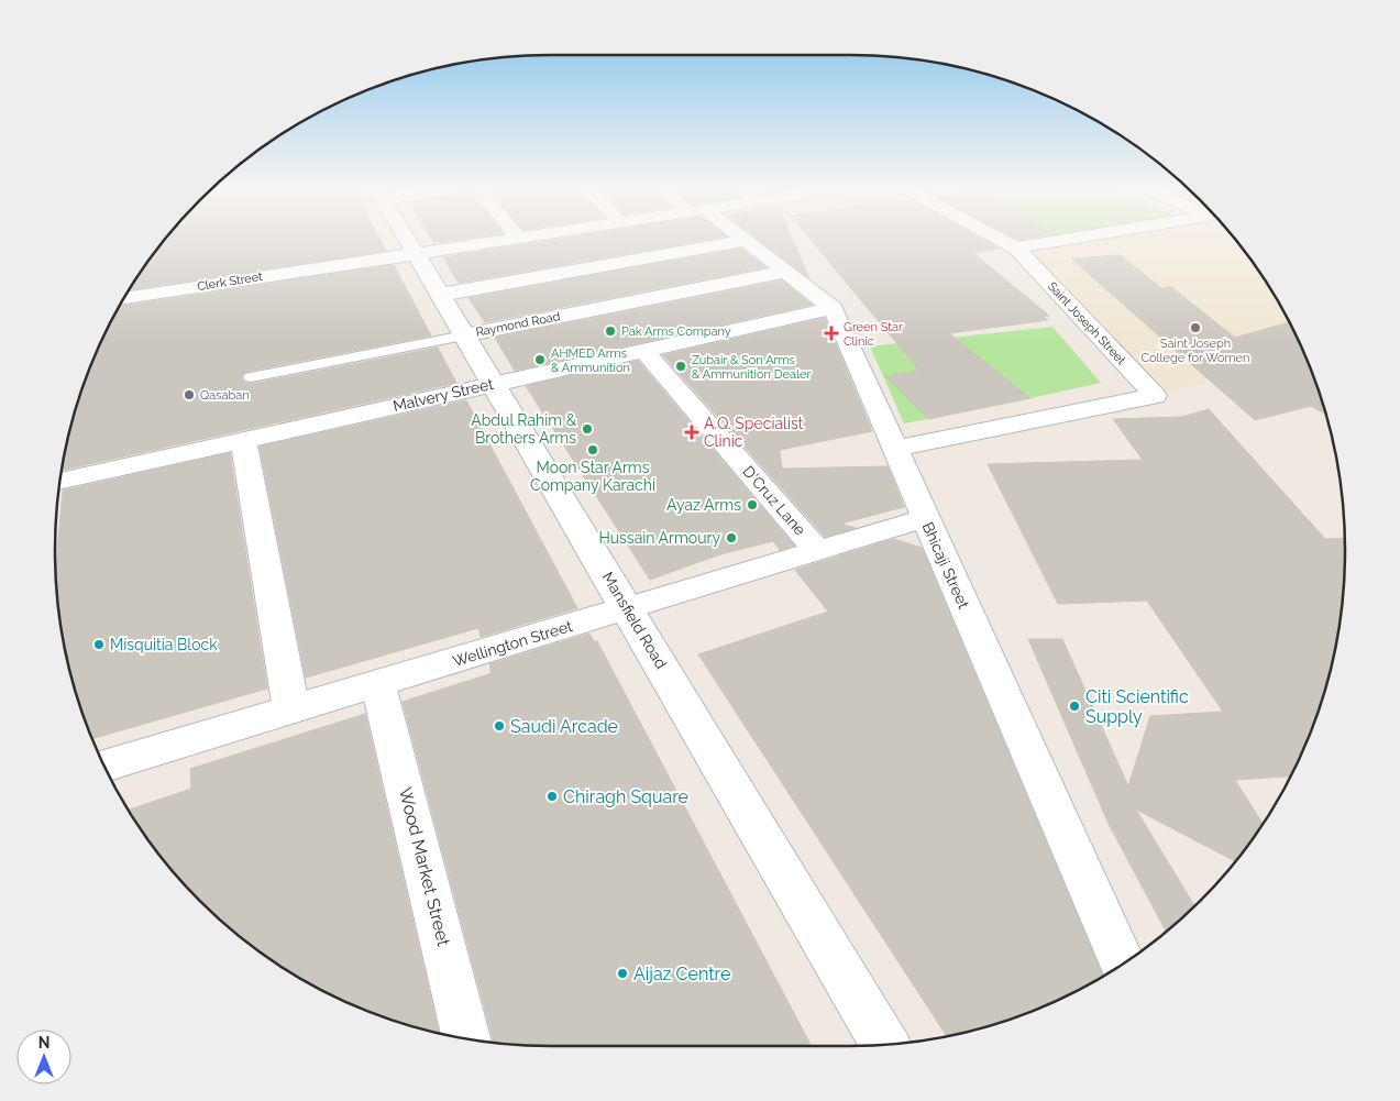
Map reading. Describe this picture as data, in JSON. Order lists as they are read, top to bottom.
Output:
{
  "streets": {
    "street": [
      "Clerk Street",
      "Saint Joseph Street",
      "Raymond Road",
      "Malvery Street",
      "D'Cruz Lane",
      "Bhicaji Street",
      "Mansfield Road",
      "Wellington Street",
      "Wood Market Street"
    ]
  },
  "crossings": [
    ["Clerk Street", "Mansfield Road"],
    ["Saint Joseph Street", "Bhicaji Street"],
    ["Raymond Road", "Mansfield Road"],
    ["Malvery Street", "D'Cruz Lane"],
    ["Malvery Street", "Bhicaji Street"],
    ["Malvery Street", "Mansfield Road"],
    ["D'Cruz Lane", "Wellington Street"],
    ["Bhicaji Street", "Wellington Street"],
    ["Mansfield Road", "Wellington Street"],
    ["Wellington Street", "Wood Market Street"]
  ],
  "places": {
    "other": [
      "Saint Joseph College for Women",
      "Pak Arms Company",
      "AHMED Arms & Ammunition",
      "Zubair & Son Arms & Ammunition Dealer",
      "Qasaban",
      "Abdul Rahim & Brothers Arms",
      "Moon Star Arms Company Karachi",
      "Ayaz Arms",
      "Hussain Armoury",
      "Misquitia Block",
      "Citi Scientific Supply",
      "Saudi Arcade",
      "Chiragh Square",
      "Aijaz Centre"
    ],
    "health": ["Green Star Clinic", "A.Q. Specialist Clinic"]
  },
  "north": "top"
}
